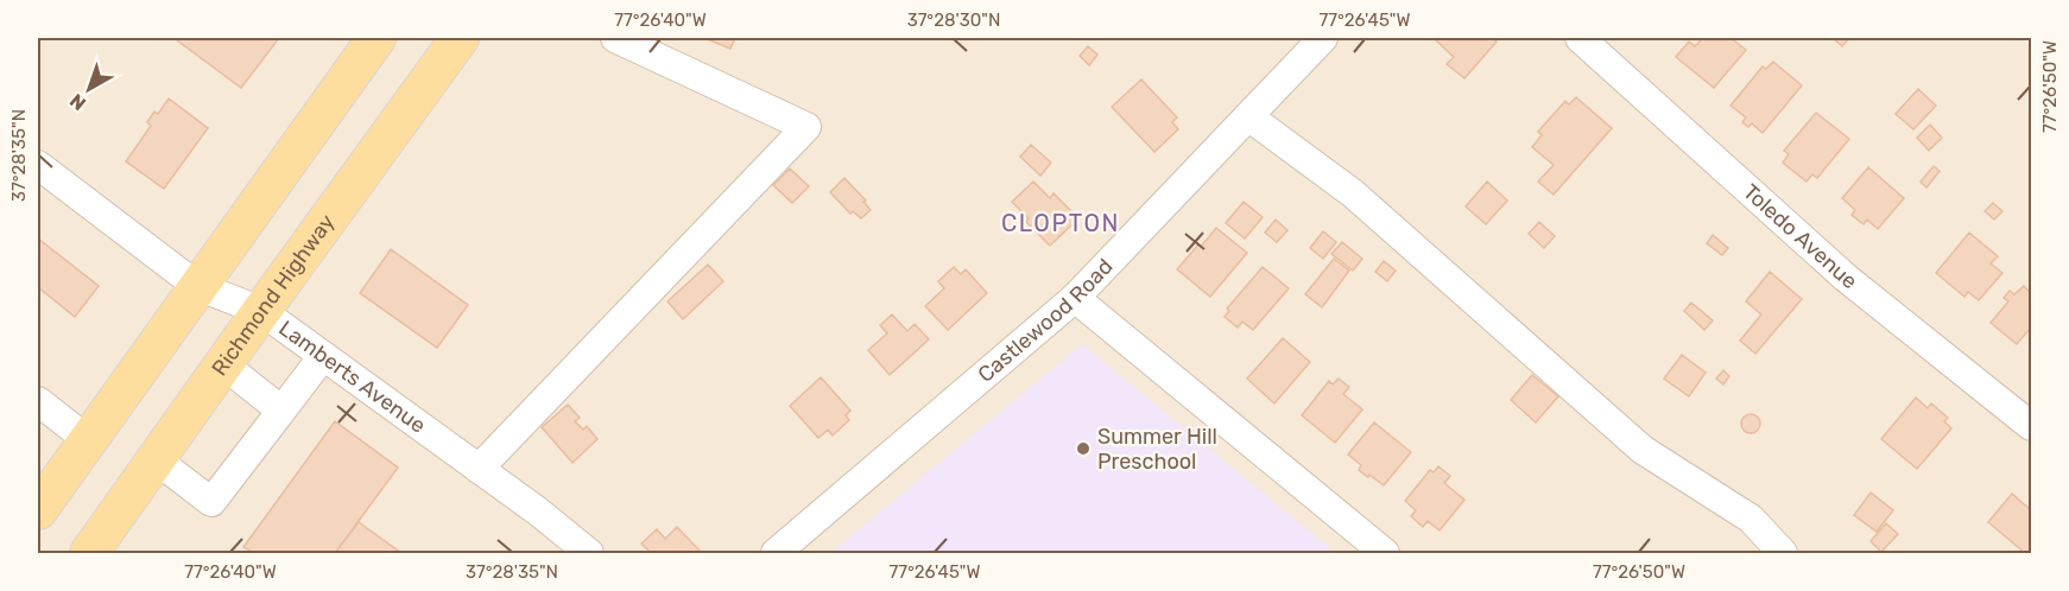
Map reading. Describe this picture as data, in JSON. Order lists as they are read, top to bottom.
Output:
{
  "streets": {
    "main road": ["Richmond Highway"],
    "street": ["Toledo Avenue", "Castlewood Road", "Lamberts Avenue"]
  },
  "crossings": [
    ["Richmond Highway", "Lamberts Avenue"]
  ],
  "districts": ["CLOPTON"],
  "places": ["Summer Hill Preschool"],
  "north": "bottom left",
  "coordinates": [
    "77°26'40\"W",
    "37°28'30\"N",
    "77°26'45\"W",
    "77°26'50\"W",
    "37°28'35\"N"
  ]
}
